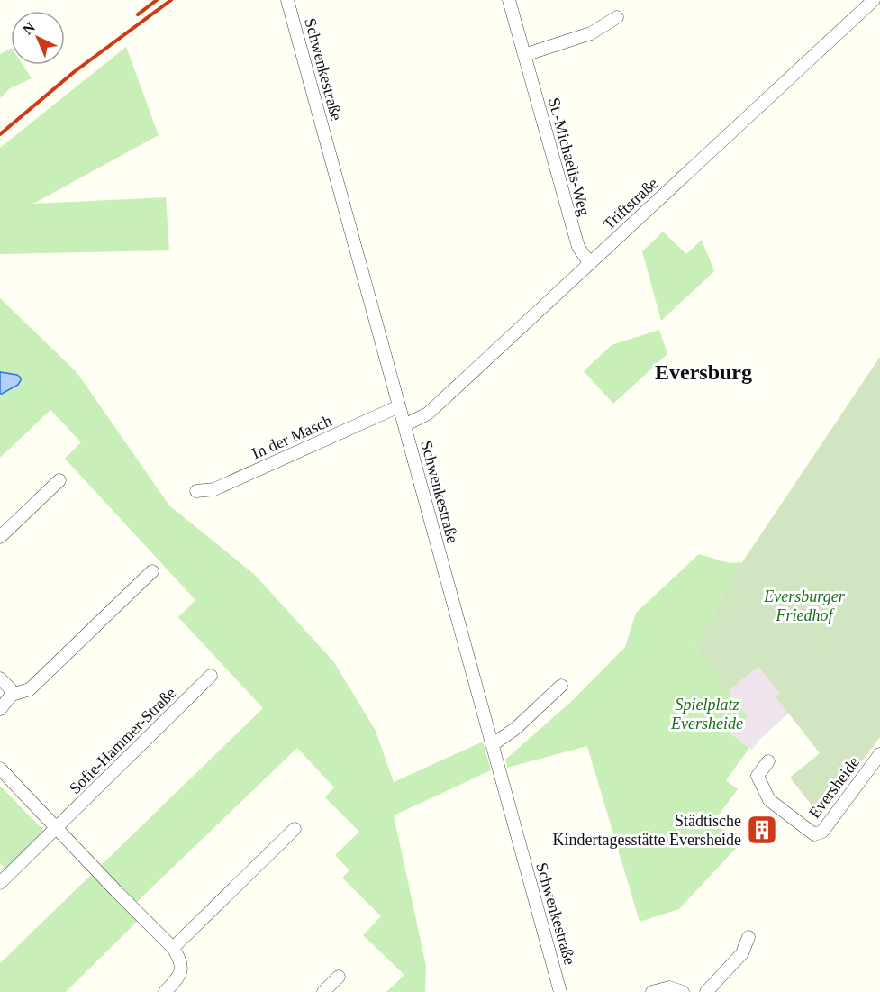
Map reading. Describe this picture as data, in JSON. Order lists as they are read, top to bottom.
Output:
{
  "streets": {
    "street": [
      "Schwenkestraße",
      "St.-Michaelis-Weg",
      "Triftstraße",
      "In der Masch",
      "Sofie-Hammer-Straße",
      "Eversheide"
    ]
  },
  "crossings": [
    ["Schwenkestraße", "Triftstraße"],
    ["Schwenkestraße", "In der Masch"],
    ["St.-Michaelis-Weg", "Triftstraße"]
  ],
  "districts": ["Eversburg"],
  "parks": ["Eversburger Friedhof", "Spielplatz Eversheide"],
  "places": {
    "building": ["Städtische Kindertagesstätte Eversheide"]
  },
  "north": "top left"
}
